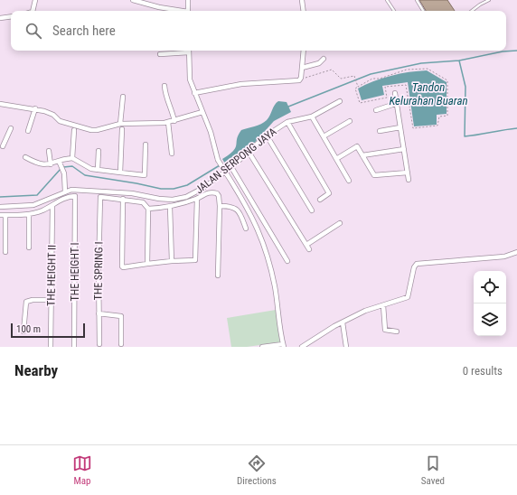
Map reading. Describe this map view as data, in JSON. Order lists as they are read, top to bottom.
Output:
{
  "streets": {
    "street": [
      "JALAN SERPONG JAYA",
      "THE SPRING I",
      "THE HEIGHT I",
      "THE HEIGHT II"
    ]
  },
  "crossings": [
    ["THE HEIGHT I", "THE HEIGHT II"]
  ],
  "water": ["Tandon Kelurahan Buaran"],
  "scale_bar": "100 m",
  "page": {
    "search": "Search here",
    "scale": "100 m",
    "heading": ["Nearby", "0 results"],
    "nav": ["Map", "Directions", "Saved"]
  }
}
